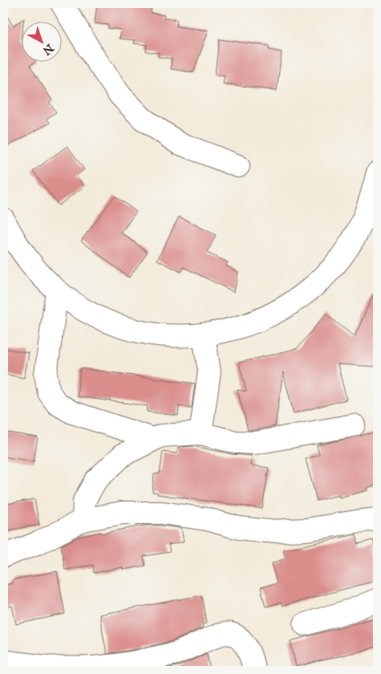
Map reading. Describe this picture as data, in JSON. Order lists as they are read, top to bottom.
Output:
{
  "north": "bottom right"
}
